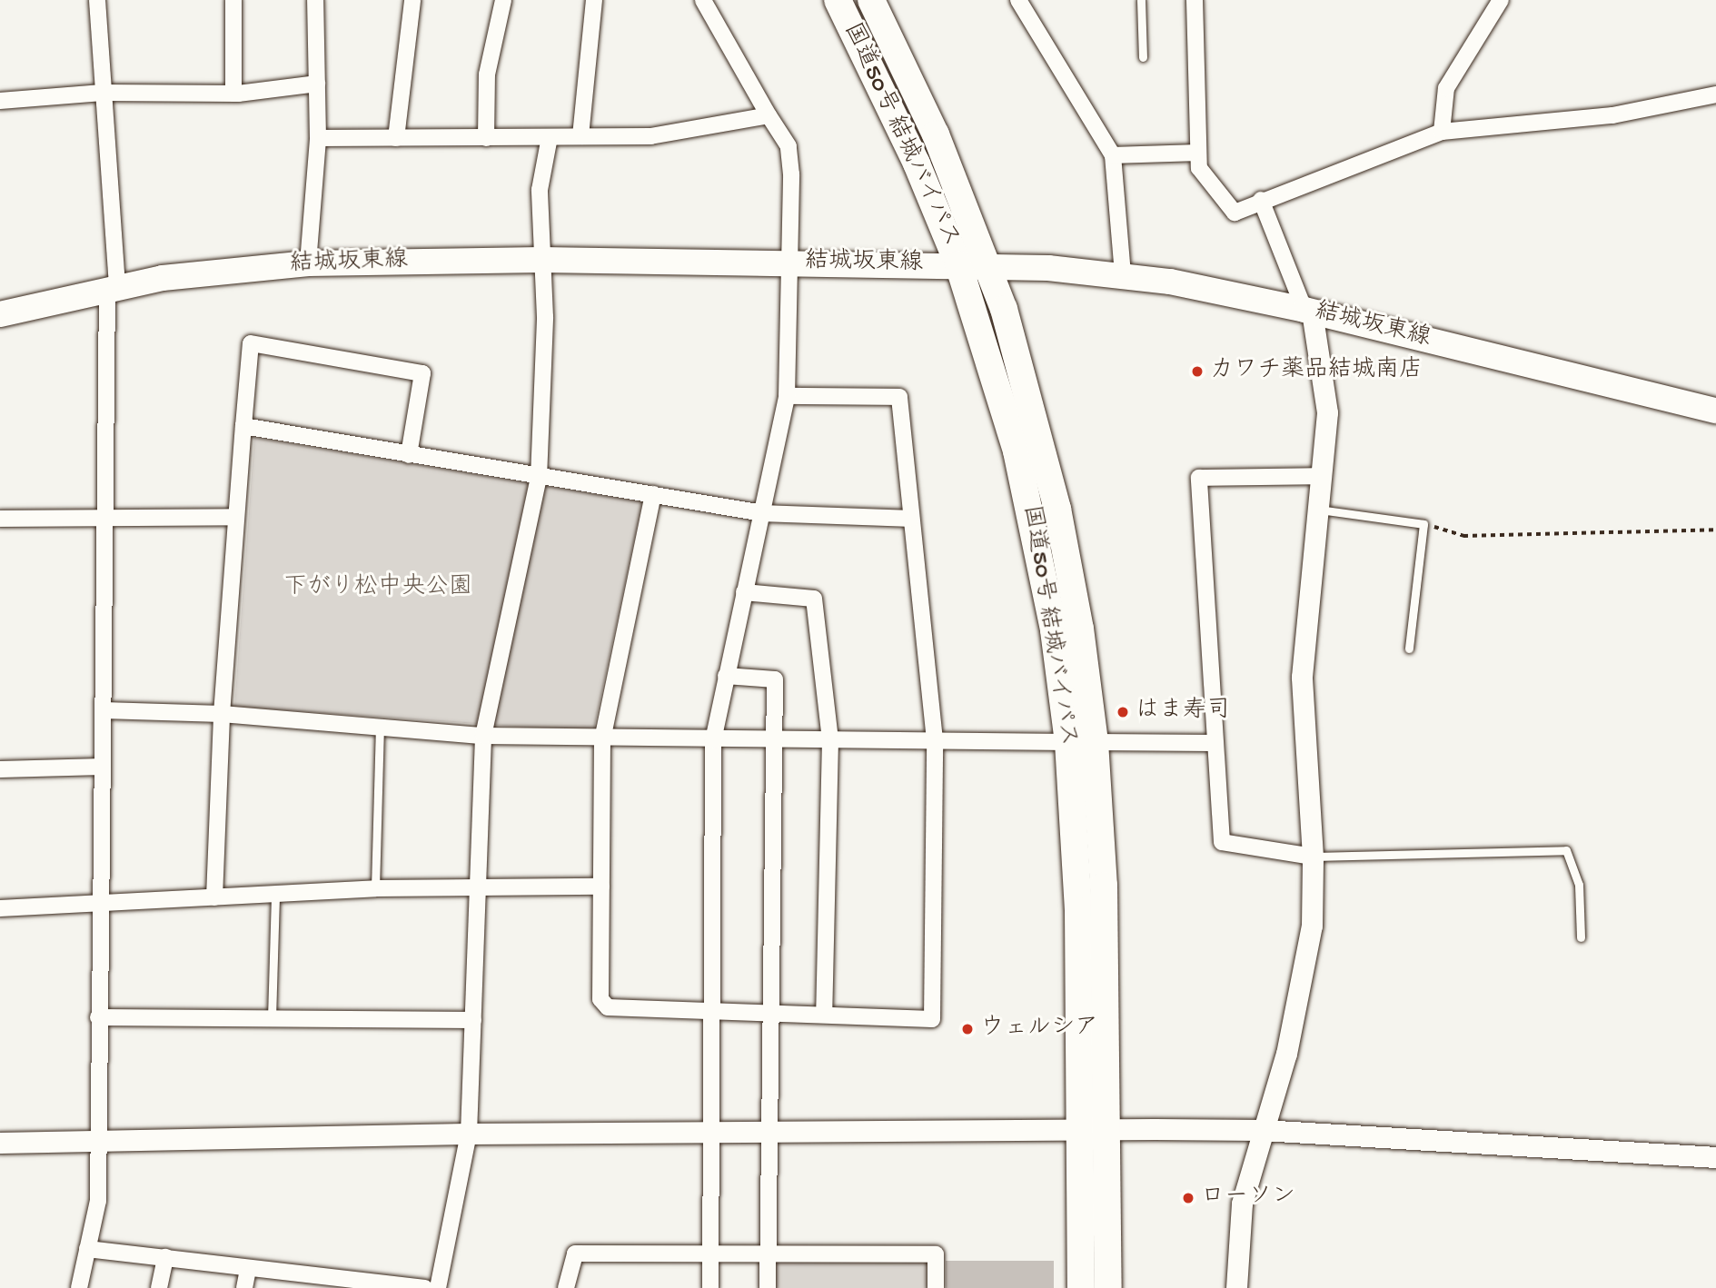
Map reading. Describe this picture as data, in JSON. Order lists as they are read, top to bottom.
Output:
{
  "streets": {
    "highway": ["国道50号 結城バイパス"],
    "main road": ["結城坂東線"]
  },
  "crossings": [
    ["国道50号 結城バイパス", "結城坂東線"]
  ],
  "parks": ["下がり松中央公園"],
  "places": [
    "カワチ薬品結城南店",
    "はま寿司",
    "ウェルシア",
    "ローソン"
  ]
}
